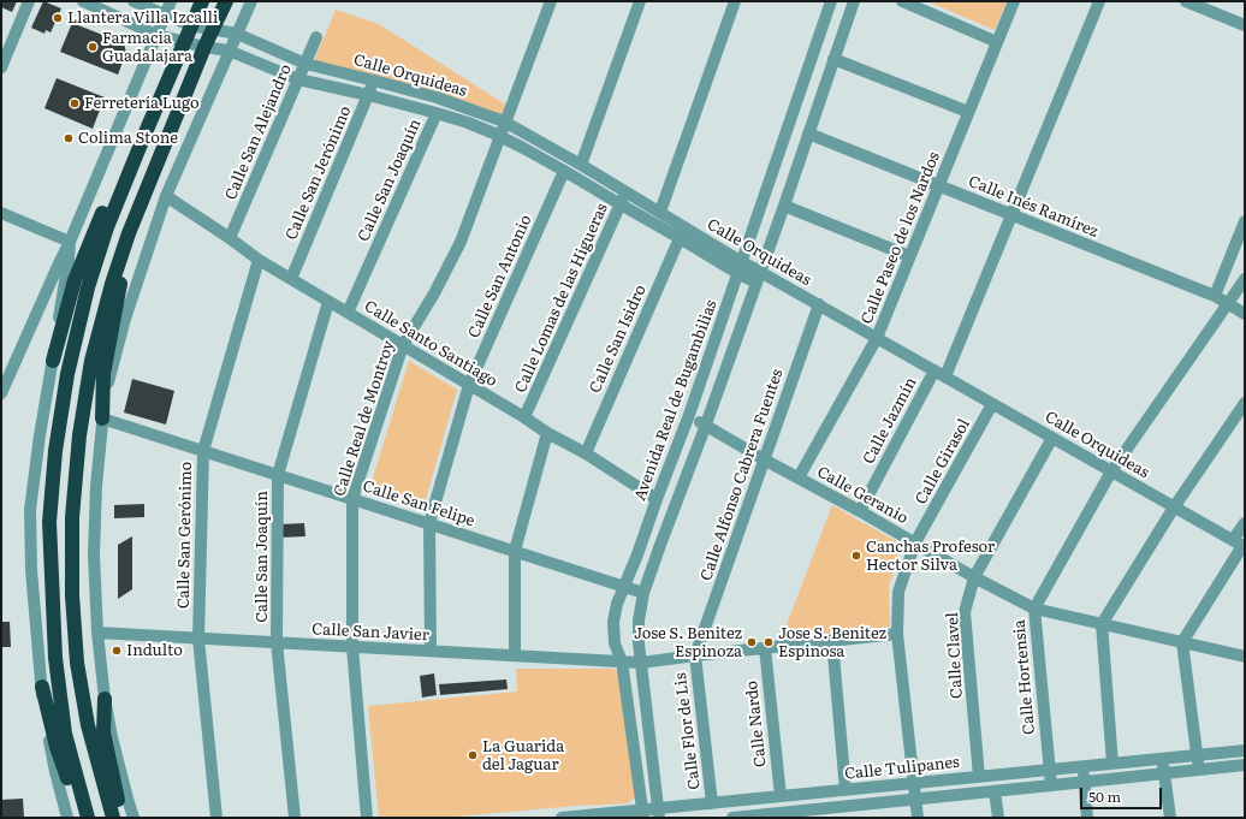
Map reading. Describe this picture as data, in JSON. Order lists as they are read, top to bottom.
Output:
{
  "streets": {
    "street": [
      "Calle Orquideas",
      "Calle San Alejandro",
      "Calle San Jerónimo",
      "Calle San Joaquín",
      "Calle Inés Ramírez",
      "Calle Paseo de los Nardos",
      "Calle San Antonio",
      "Calle Lomas de las Higueras",
      "Calle San Isidro",
      "Calle Santo Santiago",
      "Avenida Real de Bugambilias",
      "Calle Real de Montroy",
      "Calle Jazmín",
      "Calle Girasol",
      "Calle Alfonso Cabrera Fuentes",
      "Calle Geranio",
      "Calle San Felipe",
      "Calle San Gerónimo",
      "Calle San Javier",
      "Calle Clavel",
      "Calle Hortensia",
      "Calle Nardo",
      "Calle Flor de Lis",
      "Calle Tulipanes"
    ]
  },
  "crossings": [
    ["Calle Orquideas", "Calle San Alejandro"],
    ["Calle Orquideas", "Calle San Jerónimo"],
    ["Calle Orquideas", "Calle San Joaquín"],
    ["Calle Orquideas", "Calle Paseo de los Nardos"],
    ["Calle Orquideas", "Calle San Antonio"],
    ["Calle Orquideas", "Calle Lomas de las Higueras"],
    ["Calle Orquideas", "Calle San Isidro"],
    ["Calle Orquideas", "Avenida Real de Bugambilias"],
    ["Calle Orquideas", "Calle Real de Montroy"],
    ["Calle Orquideas", "Calle Jazmín"],
    ["Calle Orquideas", "Calle Girasol"],
    ["Calle Orquideas", "Calle Alfonso Cabrera Fuentes"],
    ["Calle Orquideas", "Calle Clavel"],
    ["Calle Orquideas", "Calle Hortensia"],
    ["Calle San Alejandro", "Calle Santo Santiago"],
    ["Calle San Jerónimo", "Calle Santo Santiago"],
    ["Calle San Joaquín", "Calle Santo Santiago"],
    ["Calle San Joaquín", "Calle San Felipe"],
    ["Calle San Joaquín", "Calle San Javier"],
    ["Calle Inés Ramírez", "Calle Paseo de los Nardos"],
    ["Calle Inés Ramírez", "Calle Jazmín"],
    ["Calle Inés Ramírez", "Calle Hortensia"],
    ["Calle Paseo de los Nardos", "Calle Geranio"],
    ["Calle San Antonio", "Calle Santo Santiago"],
    ["Calle San Antonio", "Calle San Felipe"],
    ["Calle San Antonio", "Calle San Javier"],
    ["Calle Lomas de las Higueras", "Calle Santo Santiago"],
    ["Calle San Isidro", "Calle Santo Santiago"],
    ["Calle Santo Santiago", "Avenida Real de Bugambilias"],
    ["Calle Santo Santiago", "Calle Real de Montroy"],
    ["Calle Santo Santiago", "Calle San Gerónimo"],
    ["Avenida Real de Bugambilias", "Calle Geranio"],
    ["Avenida Real de Bugambilias", "Calle San Felipe"],
    ["Avenida Real de Bugambilias", "Calle San Javier"],
    ["Avenida Real de Bugambilias", "Calle Tulipanes"],
    ["Calle Real de Montroy", "Calle San Felipe"],
    ["Calle Real de Montroy", "Calle San Javier"],
    ["Calle Jazmín", "Calle Geranio"],
    ["Calle Girasol", "Calle Geranio"],
    ["Calle Girasol", "Calle San Javier"],
    ["Calle Girasol", "Calle Tulipanes"],
    ["Calle Alfonso Cabrera Fuentes", "Calle Geranio"],
    ["Calle Alfonso Cabrera Fuentes", "Calle San Javier"],
    ["Calle Alfonso Cabrera Fuentes", "Calle Flor de Lis"],
    ["Calle Geranio", "Calle Clavel"],
    ["Calle Geranio", "Calle Hortensia"],
    ["Calle San Felipe", "Calle San Gerónimo"],
    ["Calle San Gerónimo", "Calle San Javier"],
    ["Calle San Javier", "Calle Nardo"],
    ["Calle San Javier", "Calle Flor de Lis"],
    ["Calle Clavel", "Calle Tulipanes"],
    ["Calle Hortensia", "Calle Tulipanes"],
    ["Calle Nardo", "Calle Tulipanes"],
    ["Calle Flor de Lis", "Calle Tulipanes"]
  ],
  "places": [
    "Llantera Villa Izcalli",
    "Farmacia Guadalajara",
    "Ferretería Lugo",
    "Colima Stone",
    "Canchas Profesor Hector Silva",
    "Jose S. Benitez Espinoza",
    "Jose S. Benitez Espinosa",
    "Indulto",
    "La Guarida del Jaguar"
  ],
  "scale_bar": "50 m"
}
